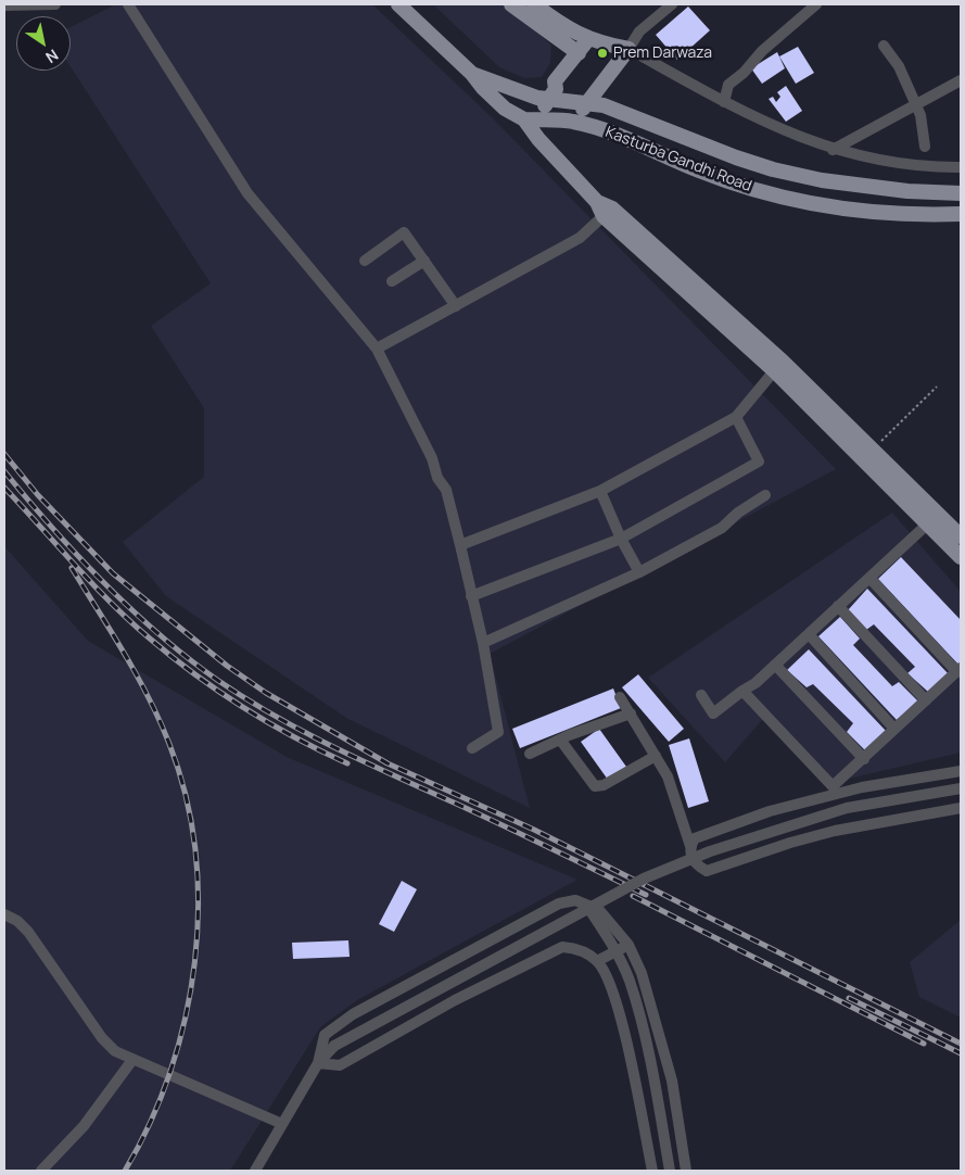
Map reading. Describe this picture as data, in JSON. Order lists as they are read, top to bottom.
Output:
{
  "streets": {
    "main road": ["Kasturba Gandhi Road"]
  },
  "places": ["Prem Darwaza"],
  "north": "bottom right"
}
